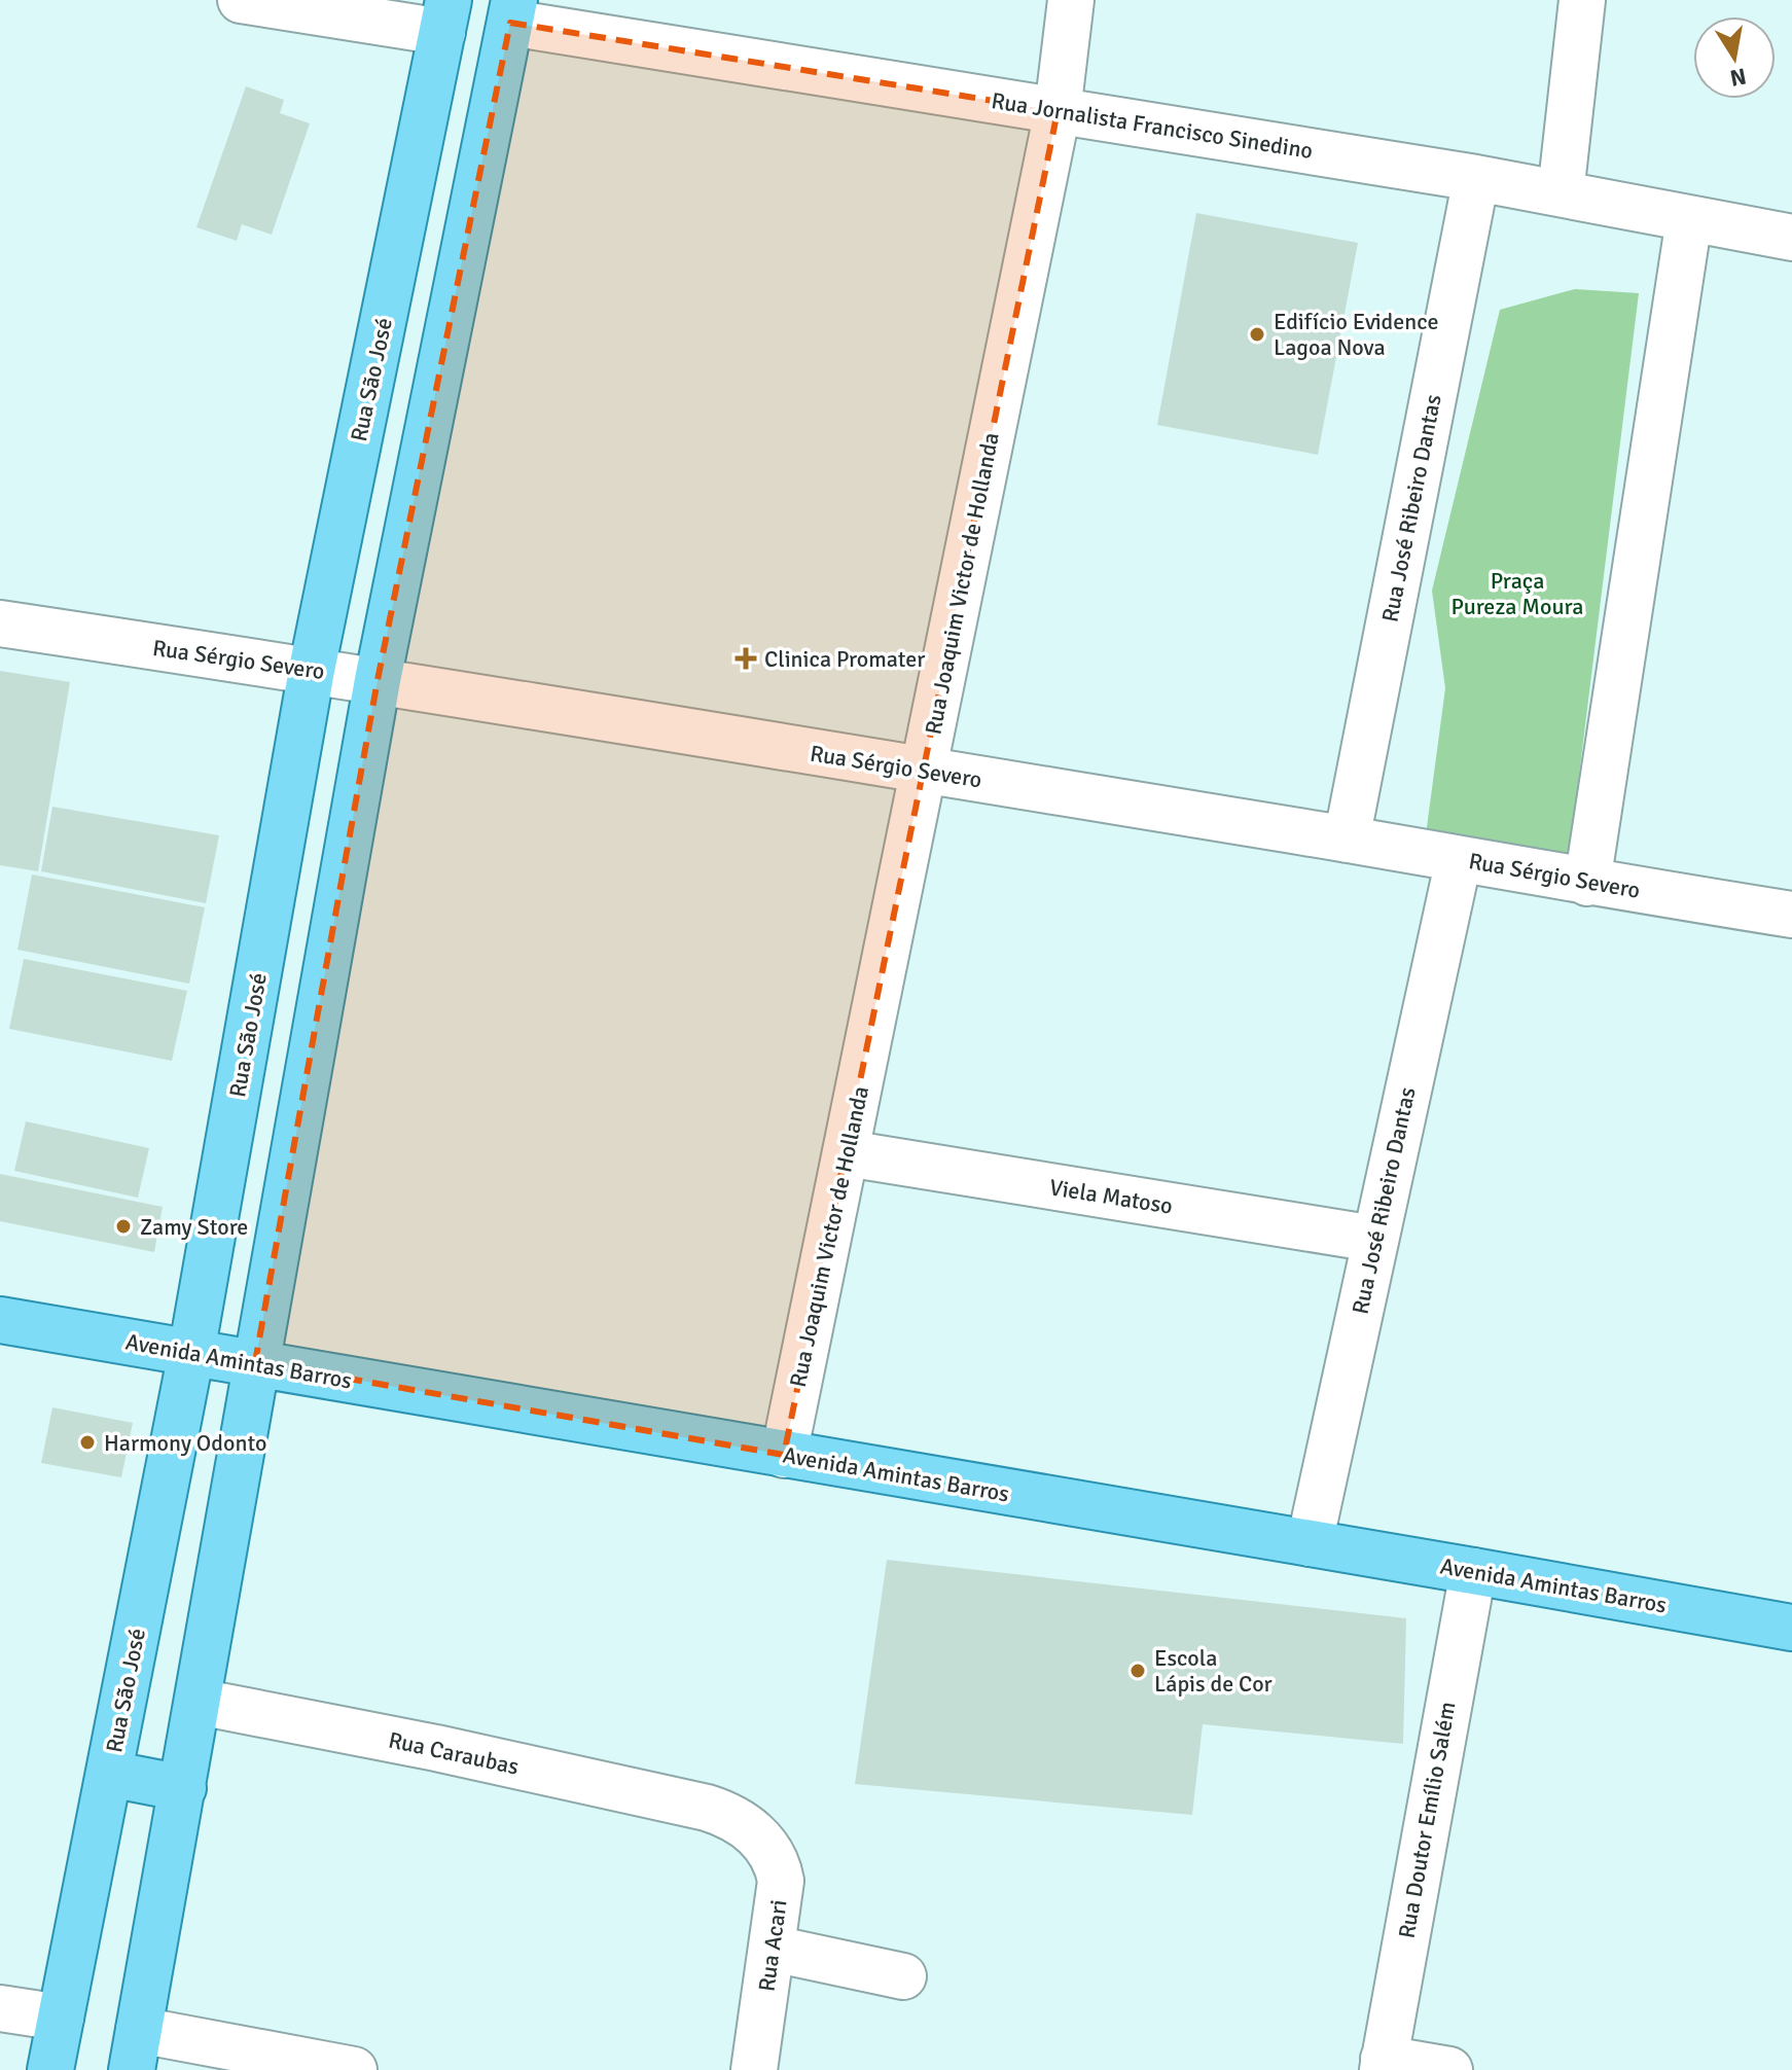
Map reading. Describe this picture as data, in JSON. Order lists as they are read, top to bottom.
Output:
{
  "streets": {
    "main road": ["Rua São José", "Avenida Amintas Barros"],
    "street": [
      "Rua Jornalista Francisco Sinedino",
      "Rua José Ribeiro Dantas",
      "Rua Joaquim Victor de Hollanda",
      "Rua Sérgio Severo",
      "Viela Matoso",
      "Rua Caraubas",
      "Rua Doutor Emílio Salém",
      "Rua Acari"
    ]
  },
  "crossings": [
    ["Rua Jornalista Francisco Sinedino", "Rua José Ribeiro Dantas"],
    ["Rua Jornalista Francisco Sinedino", "Rua Joaquim Victor de Hollanda"],
    ["Rua São José", "Rua Sérgio Severo"],
    ["Rua São José", "Avenida Amintas Barros"],
    ["Rua José Ribeiro Dantas", "Rua Sérgio Severo"],
    ["Rua José Ribeiro Dantas", "Viela Matoso"],
    ["Rua José Ribeiro Dantas", "Avenida Amintas Barros"],
    ["Rua Joaquim Victor de Hollanda", "Rua Sérgio Severo"],
    ["Rua Joaquim Victor de Hollanda", "Viela Matoso"],
    ["Rua Joaquim Victor de Hollanda", "Avenida Amintas Barros"],
    ["Avenida Amintas Barros", "Rua Doutor Emílio Salém"],
    ["Rua Caraubas", "Rua Acari"]
  ],
  "parks": ["Praça Pureza Moura"],
  "places": {
    "other": [
      "Edifício Evidence Lagoa Nova",
      "Zamy Store",
      "Harmony Odonto",
      "Escola Lápis de Cor"
    ],
    "health": ["Clinica Promater"]
  },
  "north": "bottom"
}
